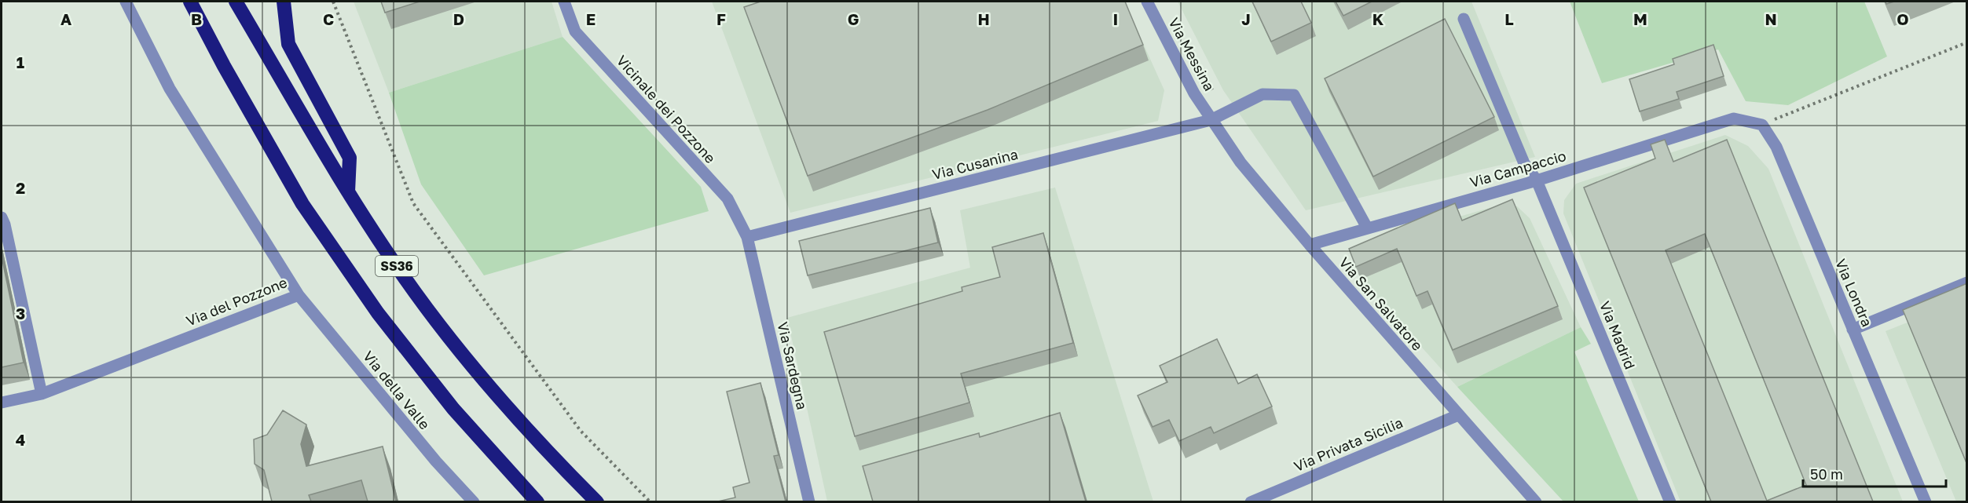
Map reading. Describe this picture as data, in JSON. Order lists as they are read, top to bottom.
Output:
{
  "streets": {
    "highway": ["SS36"],
    "street": [
      "Via Messina",
      "Vicinale dei Pozzone",
      "Via Cusanina",
      "Via Campaccio",
      "Via Londra",
      "Via del Pozzone",
      "Via San Salvatore",
      "Via Madrid",
      "Via Sardegna",
      "Via della Valle",
      "Via Privata Sicilia"
    ]
  },
  "crossings": [
    ["Via Messina", "Via Cusanina"],
    ["Via Messina", "Via San Salvatore"],
    ["Vicinale dei Pozzone", "Via Cusanina"],
    ["Vicinale dei Pozzone", "Via Sardegna"],
    ["Via Cusanina", "Via Campaccio"],
    ["Via Cusanina", "Via San Salvatore"],
    ["Via Cusanina", "Via Sardegna"],
    ["Via Campaccio", "Via Londra"],
    ["Via Campaccio", "Via San Salvatore"],
    ["Via Campaccio", "Via Madrid"],
    ["Via del Pozzone", "Via della Valle"],
    ["Via San Salvatore", "Via Privata Sicilia"]
  ],
  "scale_bar": "50 m",
  "grid": {
    "columns": [
      "A",
      "B",
      "C",
      "D",
      "E",
      "F",
      "G",
      "H",
      "I",
      "J",
      "K",
      "L",
      "M",
      "N",
      "O"
    ],
    "rows": [
      "1",
      "2",
      "3",
      "4"
    ]
  }
}
